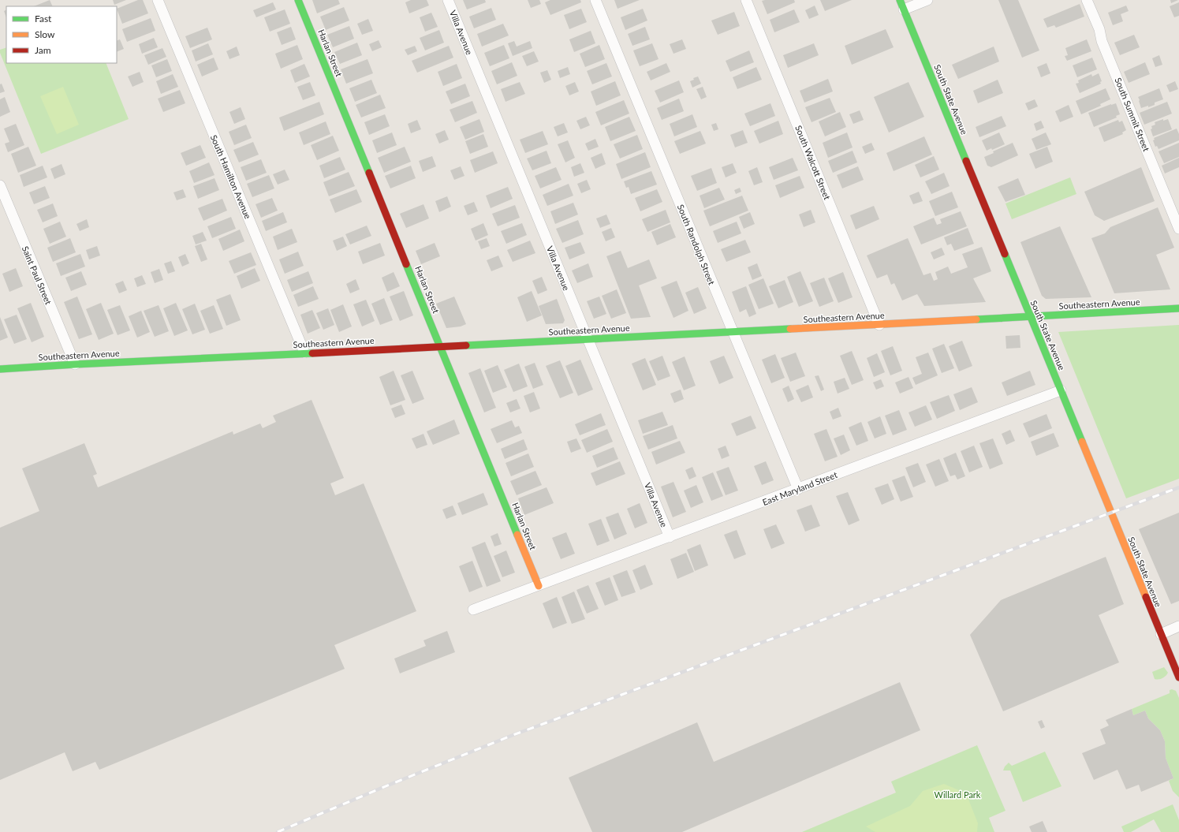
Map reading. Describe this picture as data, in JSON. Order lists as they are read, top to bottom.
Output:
{
  "streets": {
    "street": [
      "Villa Avenue",
      "Harlan Street",
      "South State Avenue",
      "South Summit Street",
      "South Walcott Street",
      "South Hamilton Avenue",
      "South Randolph Street",
      "Saint Paul Street",
      "Southeastern Avenue",
      "East Maryland Street"
    ]
  },
  "crossings": [
    ["Villa Avenue", "Southeastern Avenue"],
    ["Villa Avenue", "East Maryland Street"],
    ["Harlan Street", "Southeastern Avenue"],
    ["Harlan Street", "East Maryland Street"],
    ["South State Avenue", "Southeastern Avenue"],
    ["South State Avenue", "East Maryland Street"],
    ["South Walcott Street", "Southeastern Avenue"],
    ["South Hamilton Avenue", "Southeastern Avenue"],
    ["South Randolph Street", "Southeastern Avenue"],
    ["South Randolph Street", "East Maryland Street"],
    ["Saint Paul Street", "Southeastern Avenue"]
  ],
  "parks": ["Willard Park"],
  "legend": ["Fast", "Slow", "Jam"]
}
